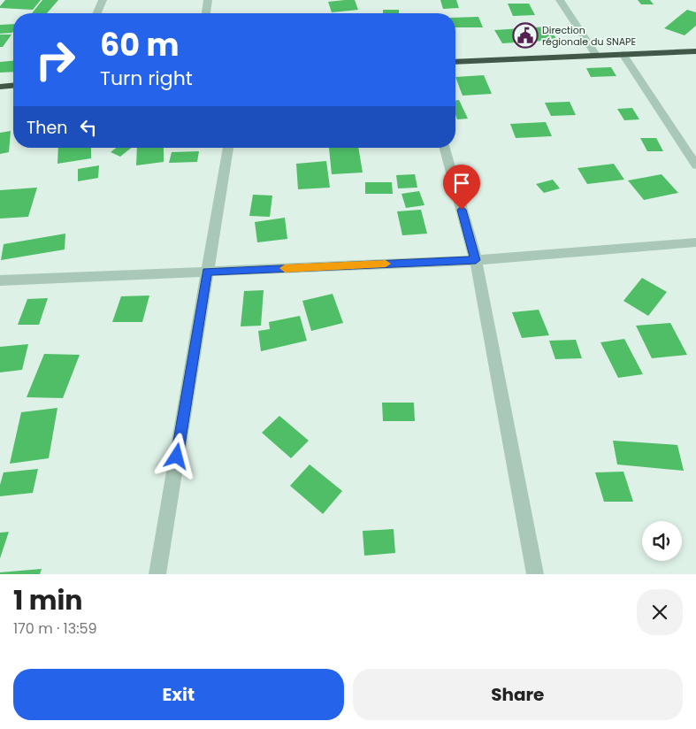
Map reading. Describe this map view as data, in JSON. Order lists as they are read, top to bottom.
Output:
{
  "places": {
    "public building": ["Direction régionale du SNAPE"]
  },
  "page": {
    "turn": ["60 m", "Turn right"],
    "then": "Then",
    "heading": ["1 min", "170 m · 13:59"],
    "buttons": ["Exit", "Share"]
  }
}
